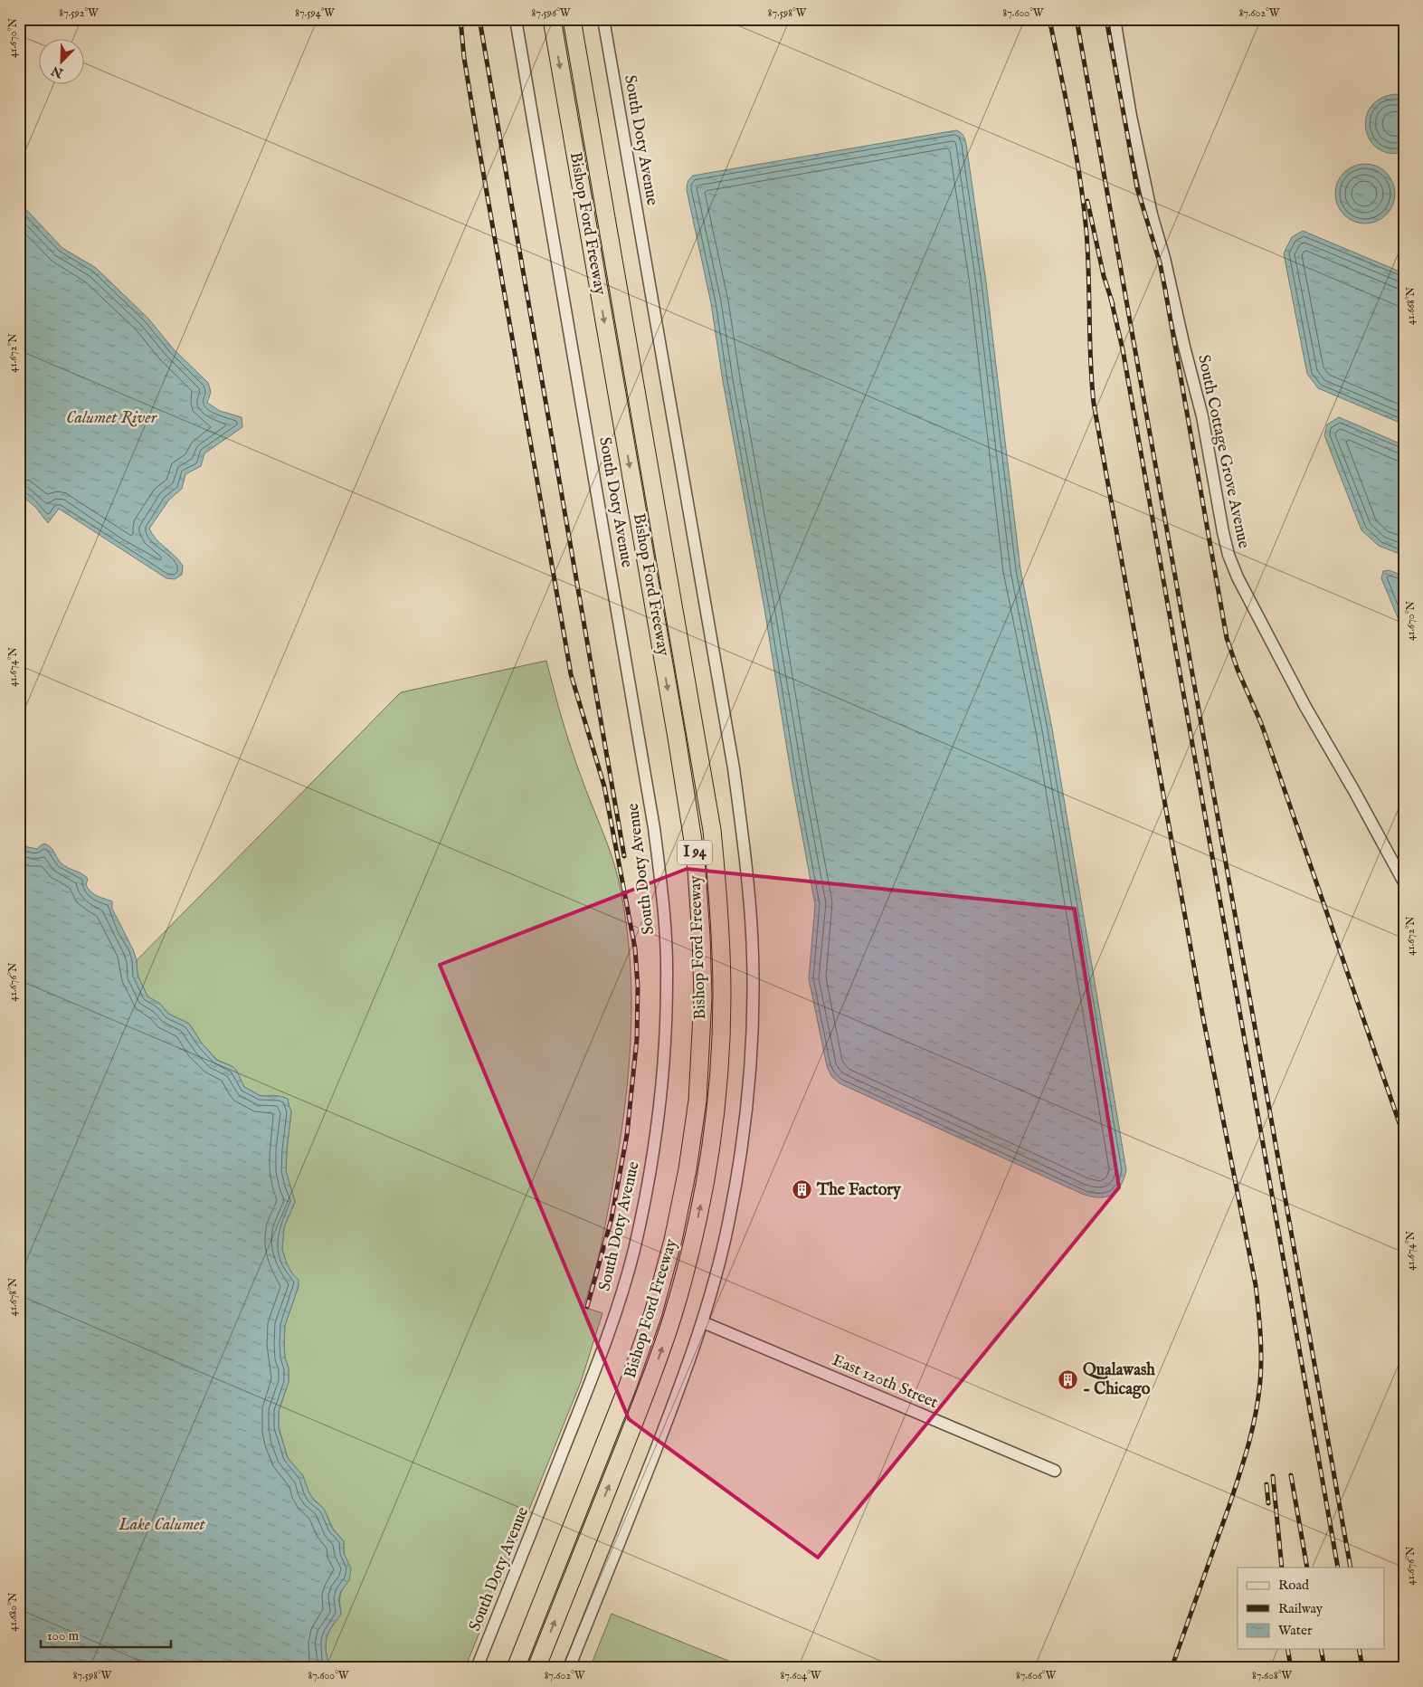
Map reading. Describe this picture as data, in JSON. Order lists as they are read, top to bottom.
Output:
{
  "streets": {
    "highway": ["Bishop Ford Freeway", "I 94"],
    "street": ["South Doty Avenue", "South Cottage Grove Avenue", "East 120th Street"]
  },
  "crossings": [
    ["South Doty Avenue", "East 120th Street"]
  ],
  "water": ["Calumet River", "Lake Calumet"],
  "places": {
    "building": ["The Factory", "Qualawash - Chicago"]
  },
  "legend": ["Road", "Railway", "Water"],
  "scale_bar": "100 m",
  "north": "bottom left",
  "coordinates": [
    "87.592°W",
    "87.594°W",
    "87.596°W",
    "87.598°W",
    "87.600°W",
    "87.602°W",
    "41.670°N",
    "41.668°N",
    "41.672°N",
    "41.674°N",
    "41.676°N",
    "41.678°N",
    "41.680°N",
    "87.604°W",
    "87.606°W",
    "87.608°W"
  ]
}
